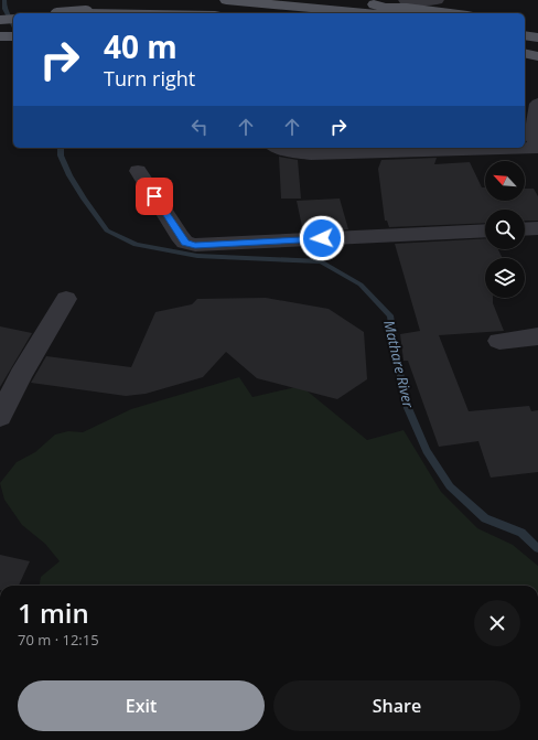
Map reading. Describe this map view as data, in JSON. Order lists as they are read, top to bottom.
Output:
{
  "water": ["Mathare River"],
  "north": "top left",
  "page": {
    "turn": ["40 m", "Turn right"],
    "heading": ["1 min", "70 m · 12:15"],
    "buttons": ["Exit", "Share"]
  }
}
